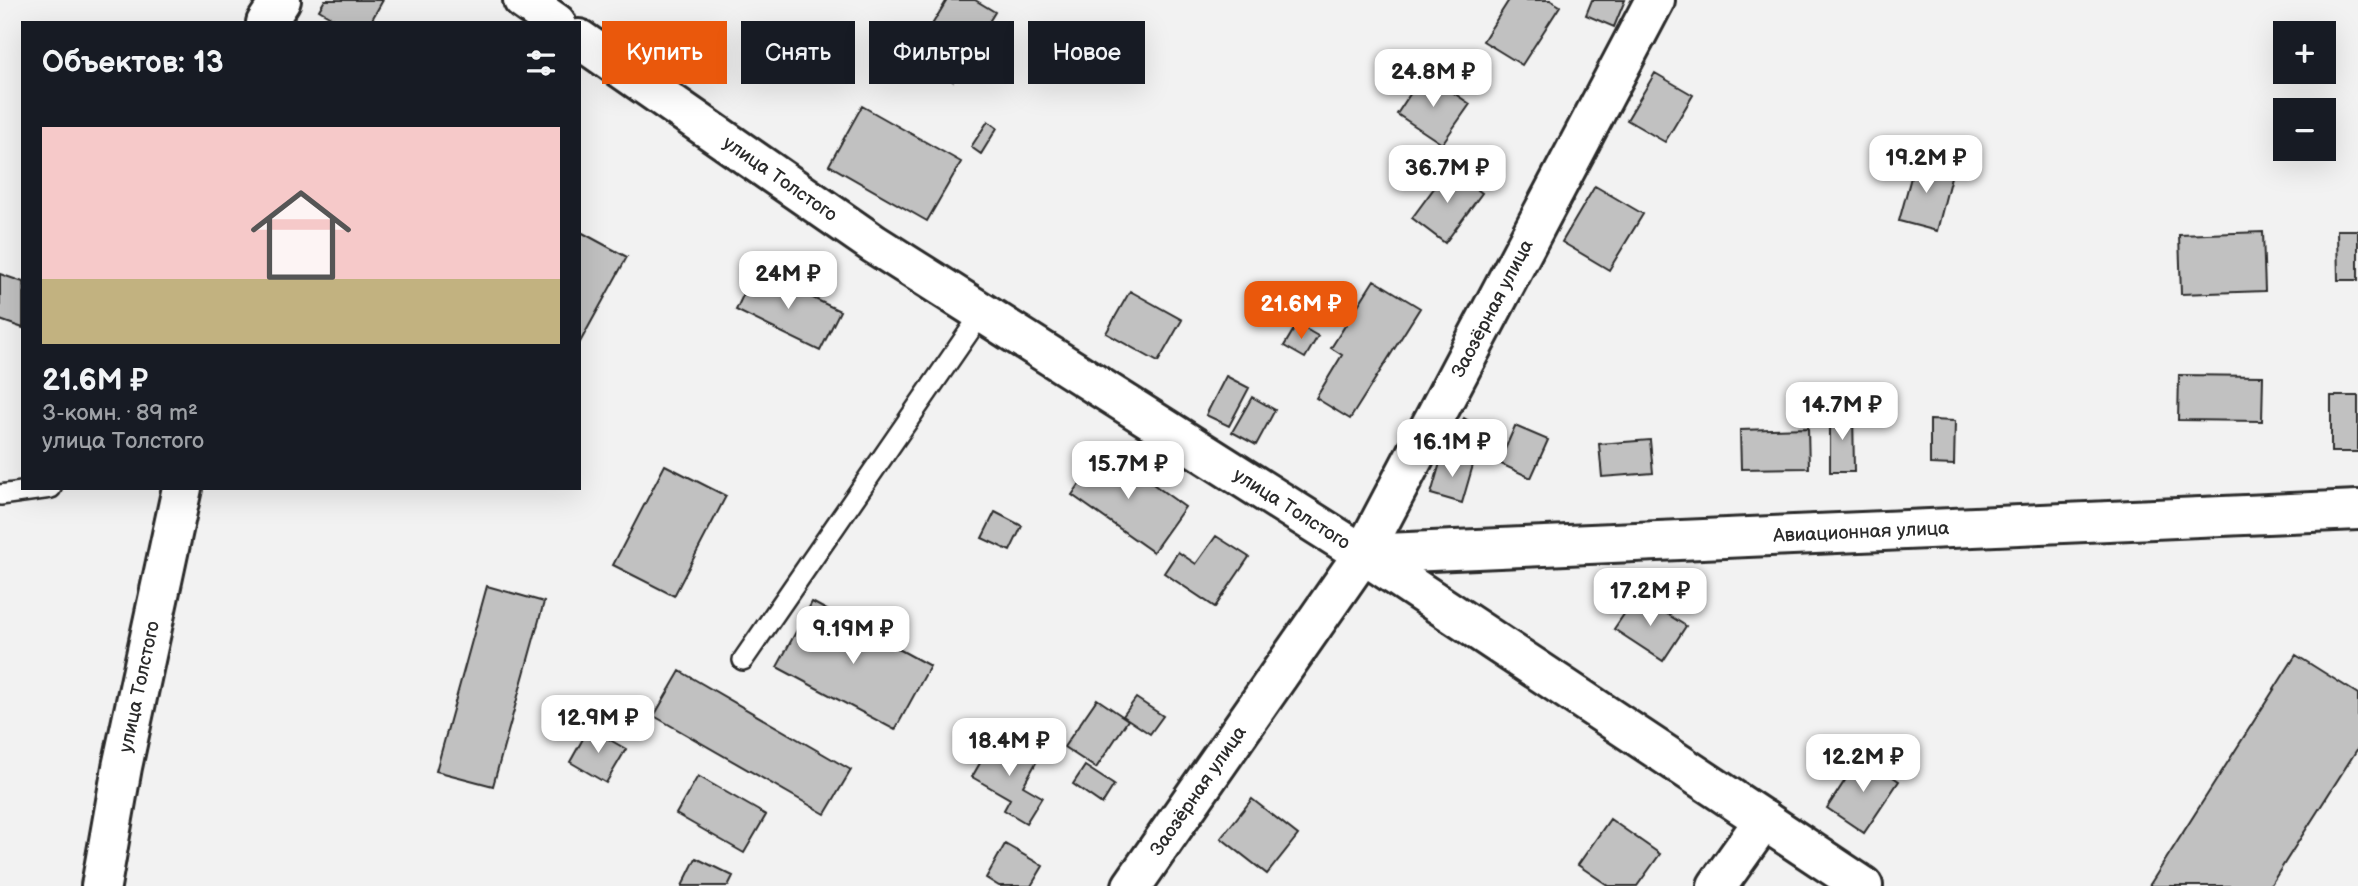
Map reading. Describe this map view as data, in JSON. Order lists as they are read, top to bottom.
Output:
{
  "streets": {
    "street": ["улица Толстого", "Заозёрная улица", "Авиационная улица"]
  },
  "crossings": [
    ["улица Толстого", "Заозёрная улица"],
    ["улица Толстого", "Авиационная улица"],
    ["Заозёрная улица", "Авиационная улица"]
  ],
  "page": {
    "map_buttons": ["+", "−"],
    "chip": [
      "Купить",
      "Снять",
      "Фильтры",
      "Новое"
    ],
    "heading": "Объектов: 13",
    "price": [
      "24.8M ₽",
      "19.2M ₽",
      "36.7M ₽",
      "24M ₽",
      "21.6M ₽",
      "14.7M ₽",
      "16.1M ₽",
      "15.7M ₽",
      "17.2M ₽",
      "9.19M ₽",
      "12.9M ₽",
      "18.4M ₽",
      "12.2M ₽"
    ],
    "list": [
      {
        "name": "21.6M ₽",
        "note": "3-комн. · 89 m² · улица Толстого"
      }
    ]
  }
}
